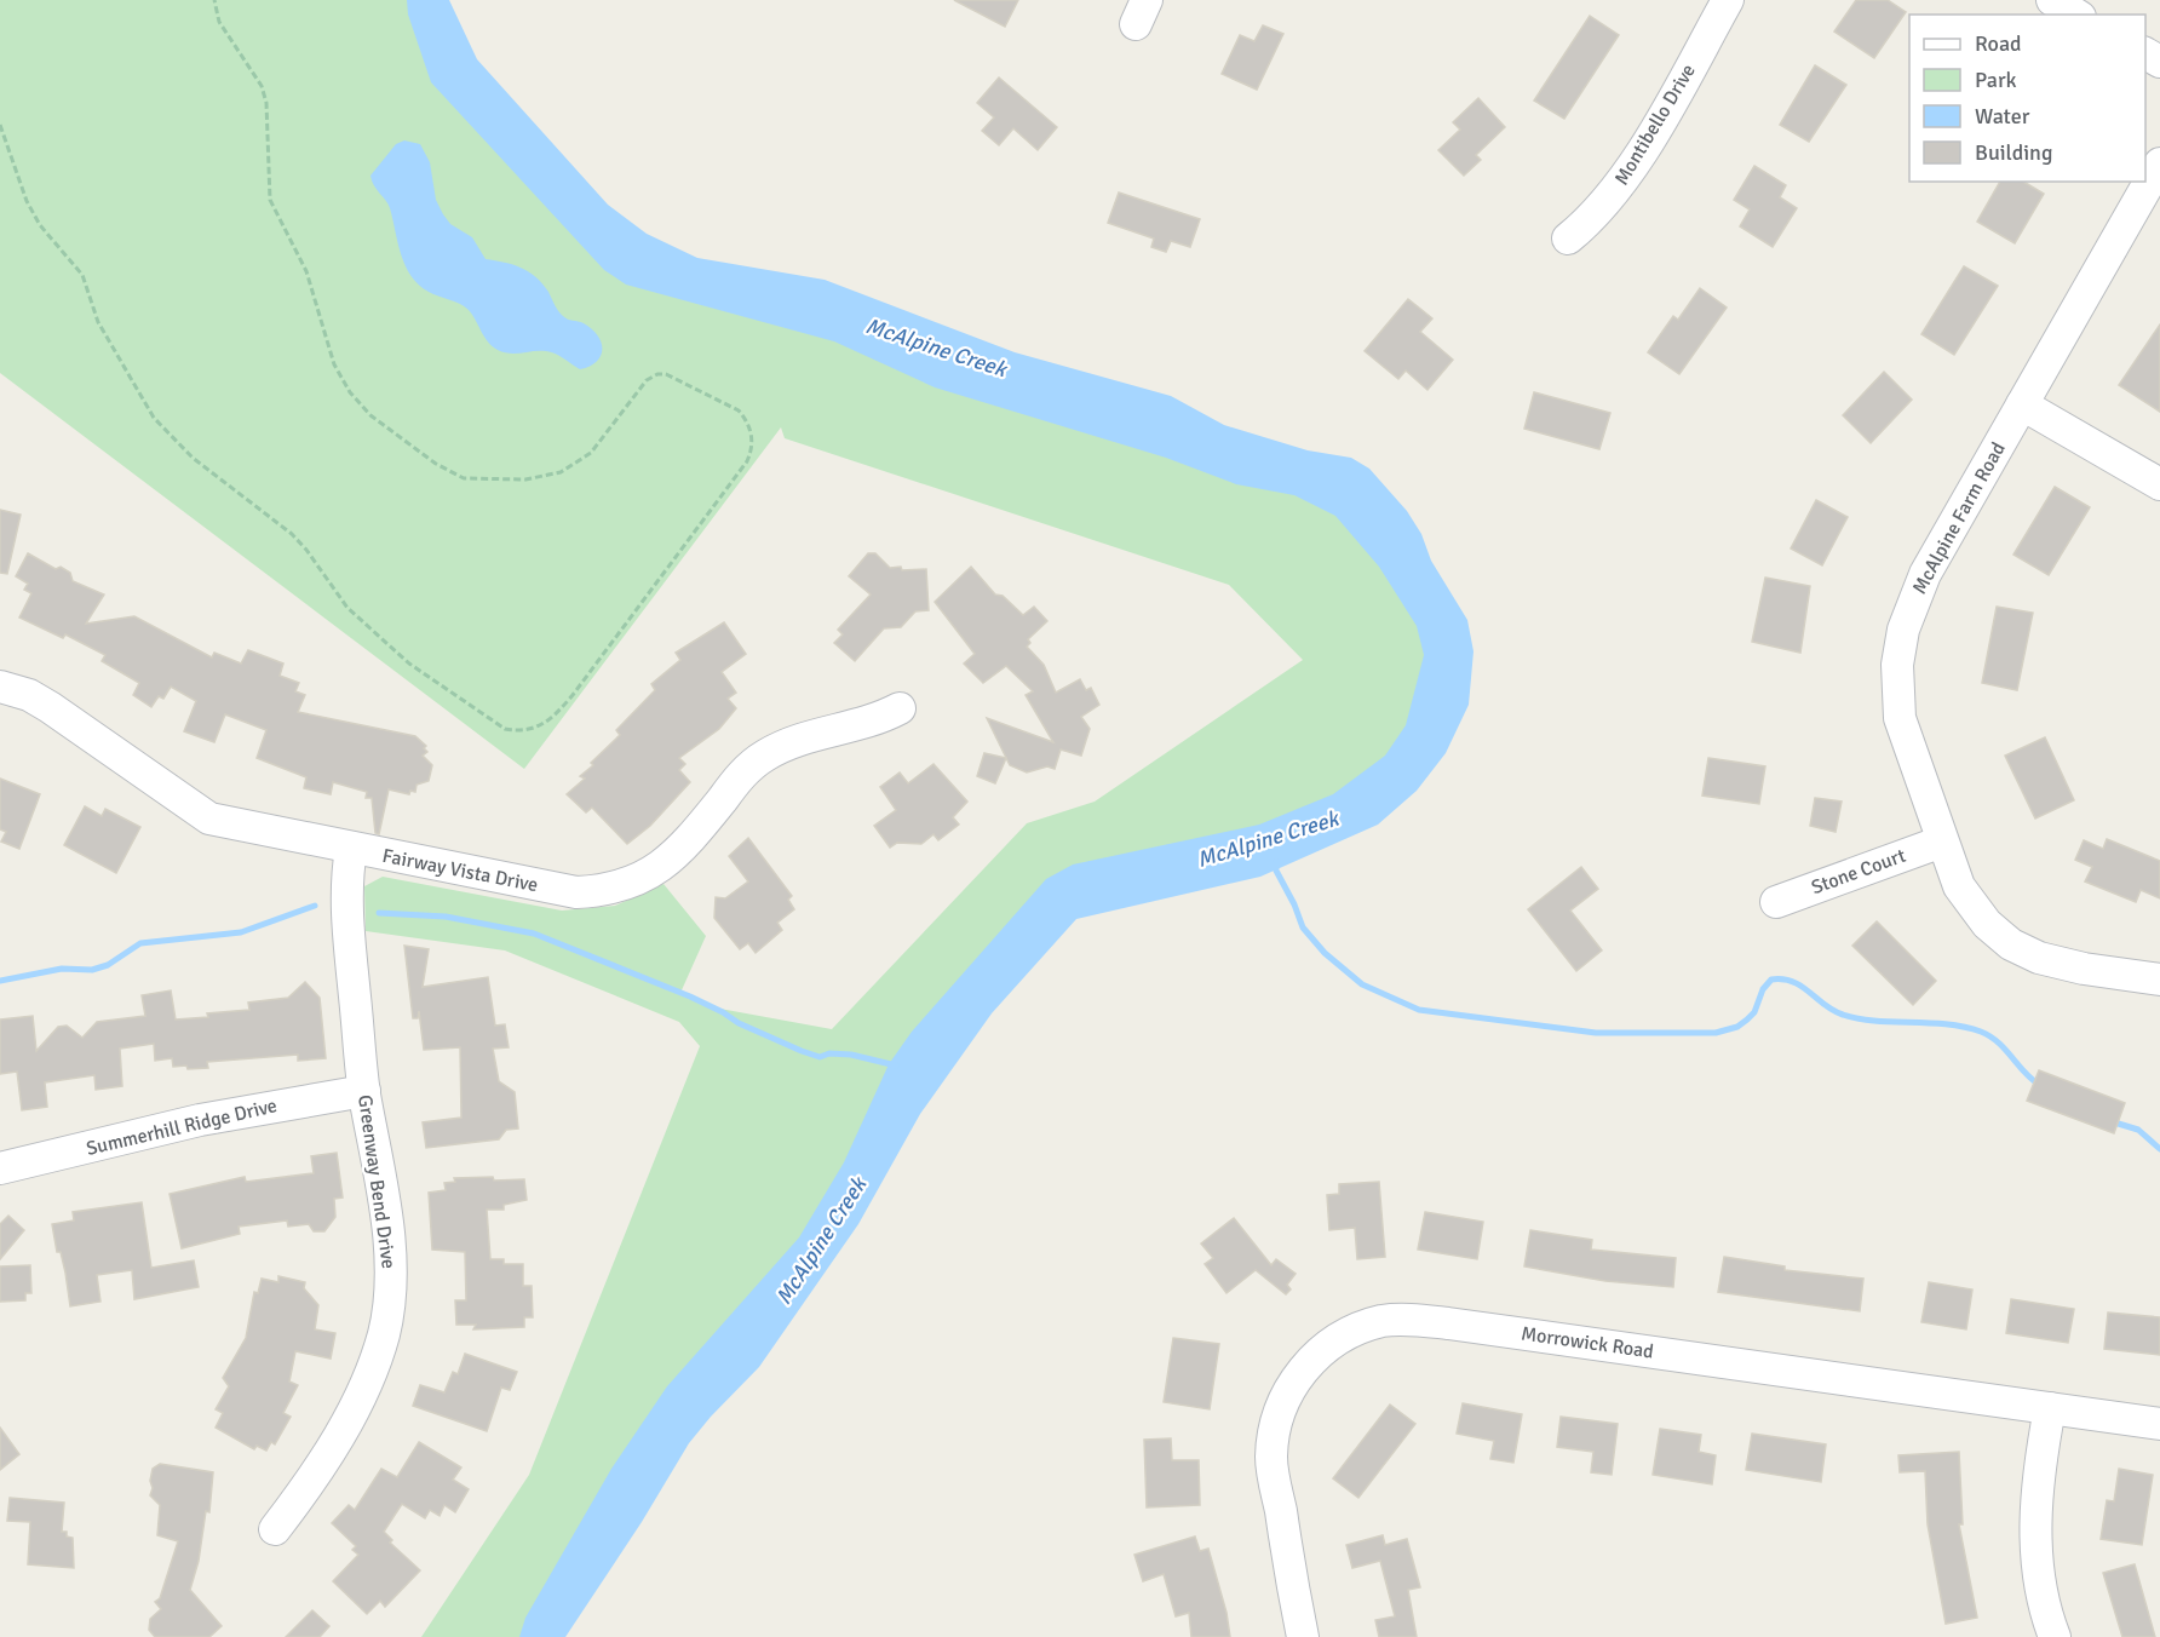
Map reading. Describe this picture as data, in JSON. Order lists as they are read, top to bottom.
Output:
{
  "streets": {
    "street": [
      "Montibello Drive",
      "McAlpine Farm Road",
      "Fairway Vista Drive",
      "Stone Court",
      "Summerhill Ridge Drive",
      "Greenway Bend Drive",
      "Morrowick Road"
    ]
  },
  "crossings": [
    ["McAlpine Farm Road", "Stone Court"],
    ["Fairway Vista Drive", "Greenway Bend Drive"],
    ["Summerhill Ridge Drive", "Greenway Bend Drive"]
  ],
  "water": ["McAlpine Creek"],
  "legend": [
    "Road",
    "Park",
    "Water",
    "Building"
  ]
}
